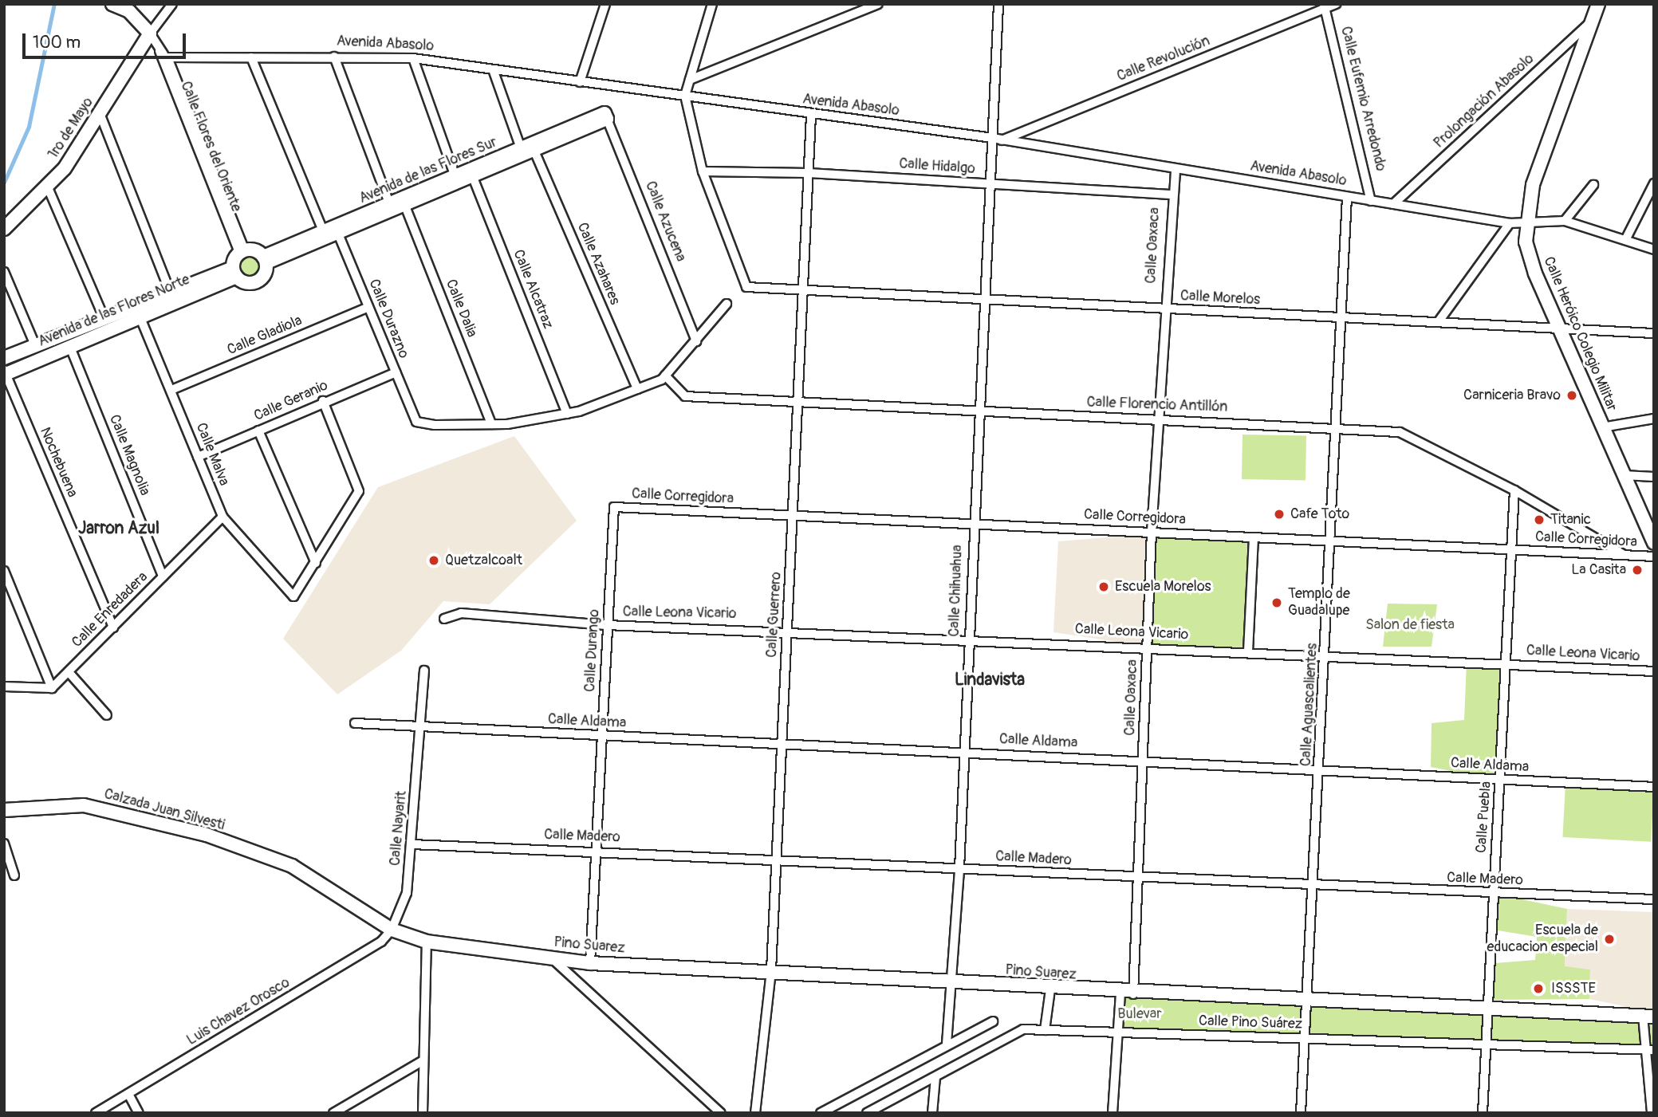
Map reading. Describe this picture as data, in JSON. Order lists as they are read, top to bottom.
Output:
{
  "streets": {
    "street": [
      "Avenida Abasolo",
      "Calle Revolución",
      "Calle Eufemio Arredondo",
      "Prolongación Abasolo",
      "1ro de Mayo",
      "Calle Flores del Oriente",
      "Calle Hidalgo",
      "Avenida de las Flores Sur",
      "Calle Azucena",
      "Calle Oaxaca",
      "Calle Azahares",
      "Calle Alcatraz",
      "Calle Morelos",
      "Calle Dalia",
      "Avenida de las Flores Norte",
      "Calle Durazno",
      "Calle Heróico Colegio Militar",
      "Calle Gladiola",
      "Calle Geranio",
      "Calle Florencio Antillón",
      "Calle Malva",
      "Calle Magnolia",
      "Nochebuena",
      "Calle Corregidora",
      "Calle Chihuahua",
      "Calle Enredadera",
      "Calle Leona Vicario",
      "Calle Guerrero",
      "Calle Durango",
      "Calle Aguascalientes",
      "Calle Aldama",
      "Calzada Juan Silvesti",
      "Calle Puebla",
      "Calle Nayarit",
      "Calle Madero",
      "Pino Suarez",
      "Luis Chavez Orosco",
      "Calle Pino Suárez"
    ]
  },
  "crossings": [
    ["Avenida Abasolo", "Calle Revolución"],
    ["Avenida Abasolo", "Calle Eufemio Arredondo"],
    ["Avenida Abasolo", "Prolongación Abasolo"],
    ["Avenida Abasolo", "Calle Flores del Oriente"],
    ["Avenida Abasolo", "Calle Oaxaca"],
    ["Avenida Abasolo", "Calle Azahares"],
    ["Avenida Abasolo", "Calle Durazno"],
    ["Avenida Abasolo", "Calle Heróico Colegio Militar"],
    ["Avenida Abasolo", "Calle Chihuahua"],
    ["Avenida Abasolo", "Calle Guerrero"],
    ["Avenida Abasolo", "Calle Aguascalientes"],
    ["Calle Revolución", "Calle Eufemio Arredondo"],
    ["Prolongación Abasolo", "Calle Heróico Colegio Militar"],
    ["Calle Hidalgo", "Calle Oaxaca"],
    ["Calle Hidalgo", "Calle Morelos"],
    ["Calle Hidalgo", "Calle Chihuahua"],
    ["Calle Hidalgo", "Calle Guerrero"],
    ["Avenida de las Flores Sur", "Calle Azucena"],
    ["Avenida de las Flores Sur", "Calle Azahares"],
    ["Avenida de las Flores Sur", "Calle Alcatraz"],
    ["Avenida de las Flores Sur", "Calle Dalia"],
    ["Avenida de las Flores Sur", "Calle Durazno"],
    ["Calle Oaxaca", "Calle Morelos"],
    ["Calle Oaxaca", "Calle Florencio Antillón"],
    ["Calle Oaxaca", "Calle Corregidora"],
    ["Calle Oaxaca", "Calle Leona Vicario"],
    ["Calle Oaxaca", "Calle Aldama"],
    ["Calle Oaxaca", "Calle Madero"],
    ["Calle Oaxaca", "Pino Suarez"],
    ["Calle Oaxaca", "Calle Pino Suárez"],
    ["Calle Morelos", "Calle Heróico Colegio Militar"],
    ["Calle Morelos", "Calle Chihuahua"],
    ["Calle Morelos", "Calle Guerrero"],
    ["Calle Morelos", "Calle Aguascalientes"],
    ["Calle Dalia", "Calle Durazno"],
    ["Avenida de las Flores Norte", "Calle Malva"],
    ["Avenida de las Flores Norte", "Calle Magnolia"],
    ["Avenida de las Flores Norte", "Nochebuena"],
    ["Calle Durazno", "Calle Gladiola"],
    ["Calle Durazno", "Calle Geranio"],
    ["Calle Gladiola", "Calle Malva"],
    ["Calle Geranio", "Calle Malva"],
    ["Calle Florencio Antillón", "Calle Corregidora"],
    ["Calle Florencio Antillón", "Calle Chihuahua"],
    ["Calle Florencio Antillón", "Calle Guerrero"],
    ["Calle Florencio Antillón", "Calle Aguascalientes"],
    ["Calle Florencio Antillón", "Calle Puebla"],
    ["Calle Malva", "Calle Enredadera"],
    ["Calle Magnolia", "Calle Enredadera"],
    ["Nochebuena", "Calle Enredadera"],
    ["Calle Corregidora", "Calle Chihuahua"],
    ["Calle Corregidora", "Calle Guerrero"],
    ["Calle Corregidora", "Calle Durango"],
    ["Calle Corregidora", "Calle Aguascalientes"],
    ["Calle Corregidora", "Calle Puebla"],
    ["Calle Chihuahua", "Calle Leona Vicario"],
    ["Calle Chihuahua", "Calle Aldama"],
    ["Calle Chihuahua", "Calle Madero"],
    ["Calle Chihuahua", "Pino Suarez"],
    ["Calle Leona Vicario", "Calle Guerrero"],
    ["Calle Leona Vicario", "Calle Durango"],
    ["Calle Leona Vicario", "Calle Aguascalientes"],
    ["Calle Leona Vicario", "Calle Puebla"],
    ["Calle Guerrero", "Calle Aldama"],
    ["Calle Guerrero", "Calle Madero"],
    ["Calle Guerrero", "Pino Suarez"],
    ["Calle Durango", "Calle Aldama"],
    ["Calle Durango", "Calle Madero"],
    ["Calle Durango", "Pino Suarez"],
    ["Calle Aguascalientes", "Calle Aldama"],
    ["Calle Aguascalientes", "Calle Madero"],
    ["Calle Aguascalientes", "Pino Suarez"],
    ["Calle Aguascalientes", "Calle Pino Suárez"],
    ["Calle Aldama", "Calle Puebla"],
    ["Calle Aldama", "Calle Nayarit"],
    ["Calzada Juan Silvesti", "Calle Nayarit"],
    ["Calzada Juan Silvesti", "Pino Suarez"],
    ["Calzada Juan Silvesti", "Luis Chavez Orosco"],
    ["Calle Puebla", "Calle Madero"],
    ["Calle Puebla", "Pino Suarez"],
    ["Calle Puebla", "Calle Pino Suárez"],
    ["Calle Nayarit", "Calle Madero"],
    ["Calle Nayarit", "Luis Chavez Orosco"]
  ],
  "districts": ["Jarron Azul", "Lindavista"],
  "parks": ["Salon de fiesta", "Bulevar"],
  "places": [
    "Carniceria Bravo",
    "Cafe Toto",
    "Titanic",
    "Quetzalcoalt",
    "La Casita",
    "Escuela Morelos",
    "Templo de Guadalupe",
    "Escuela de educacion especial",
    "ISSSTE"
  ],
  "scale_bar": "100 m"
}
